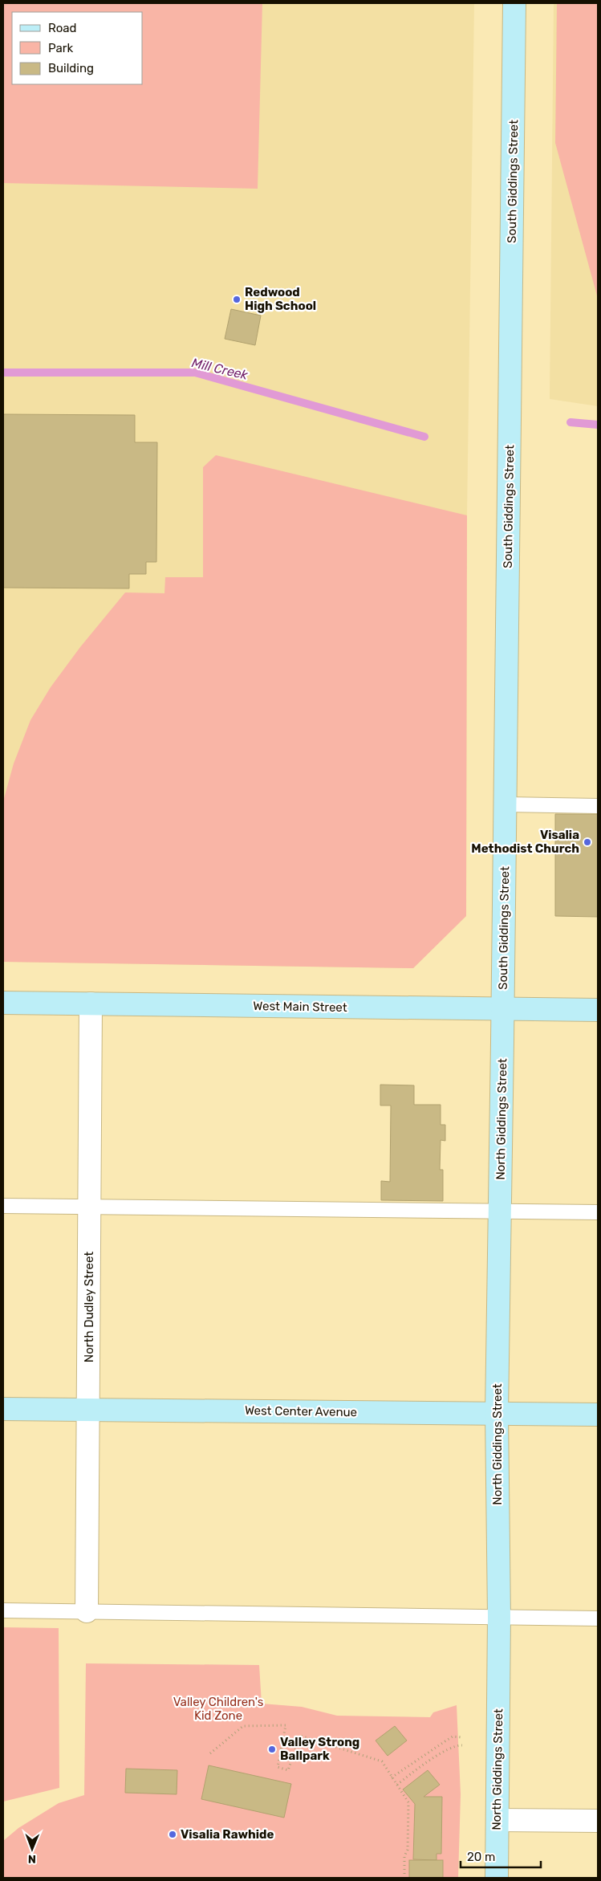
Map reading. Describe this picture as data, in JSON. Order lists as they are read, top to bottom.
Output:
{
  "streets": {
    "street": [
      "South Giddings Street",
      "West Main Street",
      "North Giddings Street",
      "North Dudley Street",
      "West Center Avenue"
    ]
  },
  "crossings": [
    ["South Giddings Street", "West Main Street"],
    ["South Giddings Street", "North Giddings Street"],
    ["West Main Street", "North Giddings Street"],
    ["West Main Street", "North Dudley Street"],
    ["North Giddings Street", "West Center Avenue"],
    ["North Dudley Street", "West Center Avenue"]
  ],
  "water": ["Mill Creek"],
  "parks": ["Valley Children's Kid Zone"],
  "places": [
    "Redwood High School",
    "Visalia Methodist Church",
    "Valley Strong Ballpark",
    "Visalia Rawhide"
  ],
  "legend": ["Road", "Park", "Building"],
  "scale_bar": "20 m",
  "north": "bottom"
}
